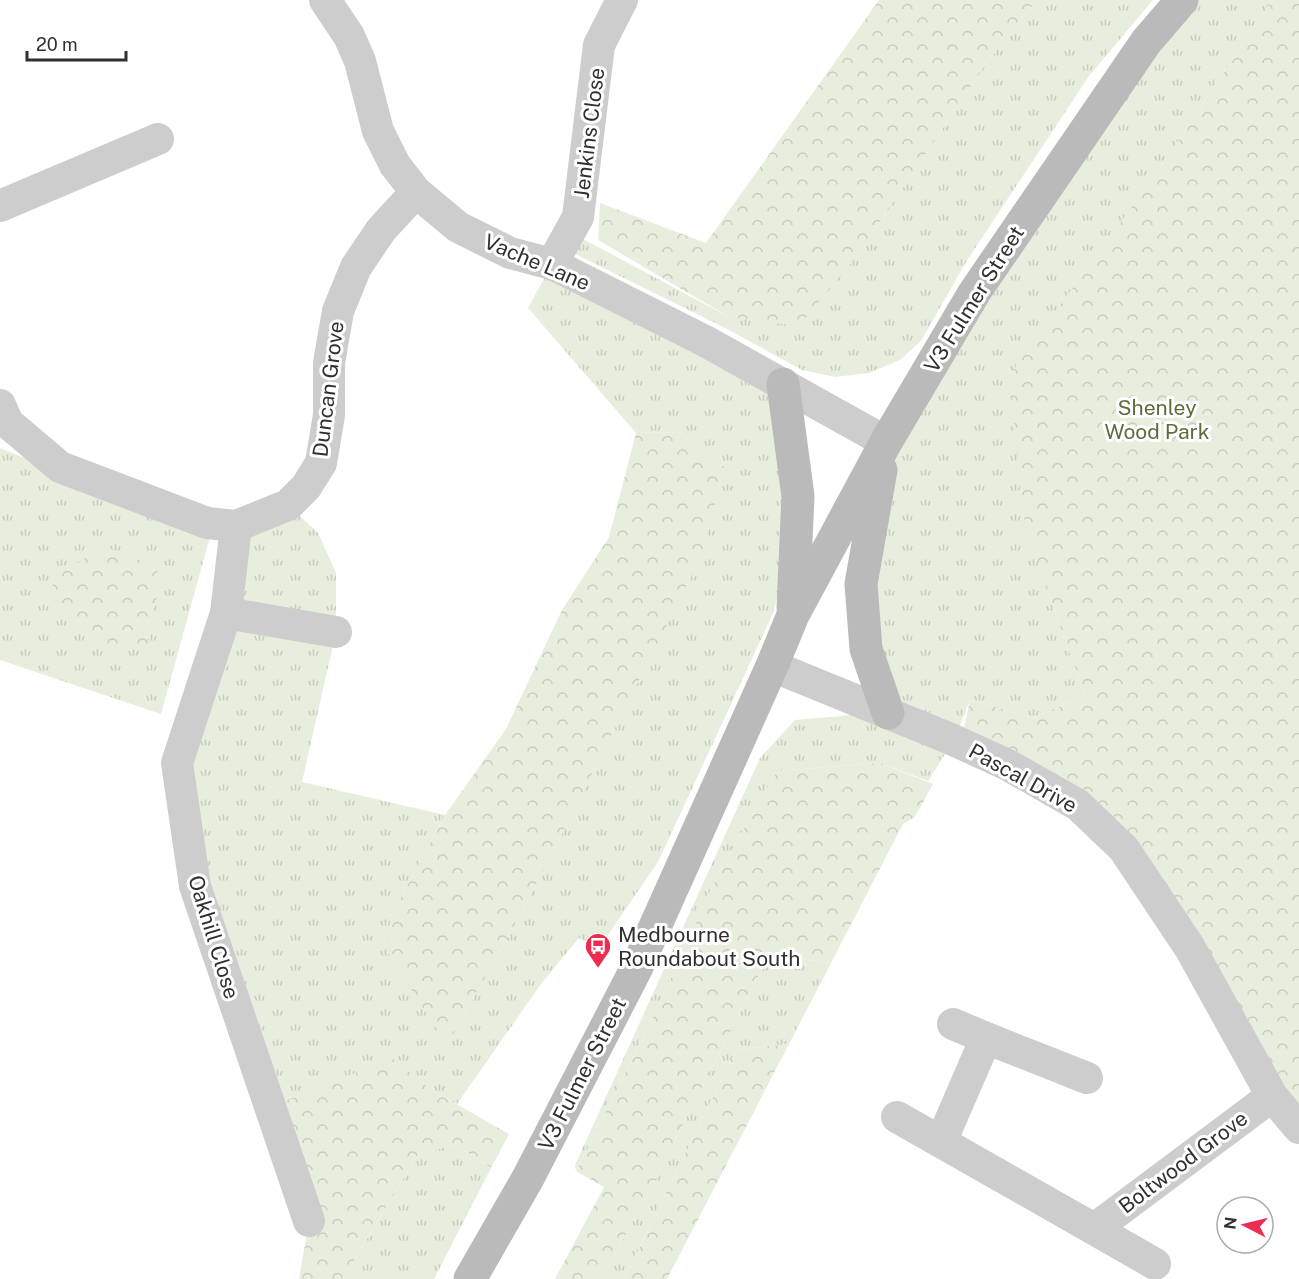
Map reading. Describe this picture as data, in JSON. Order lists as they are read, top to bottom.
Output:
{
  "streets": {
    "street": [
      "Jenkins Close",
      "Vache Lane",
      "V3 Fulmer Street",
      "Duncan Grove",
      "Pascal Drive",
      "Oakhill Close",
      "Boltwood Grove"
    ]
  },
  "crossings": [
    ["Jenkins Close", "Vache Lane"],
    ["Vache Lane", "V3 Fulmer Street"],
    ["Vache Lane", "Duncan Grove"],
    ["V3 Fulmer Street", "Pascal Drive"],
    ["Duncan Grove", "Oakhill Close"],
    ["Pascal Drive", "Boltwood Grove"]
  ],
  "parks": ["Shenley Wood Park"],
  "places": {
    "bus stop": ["Medbourne Roundabout South"]
  },
  "scale_bar": "20 m",
  "north": "left"
}
